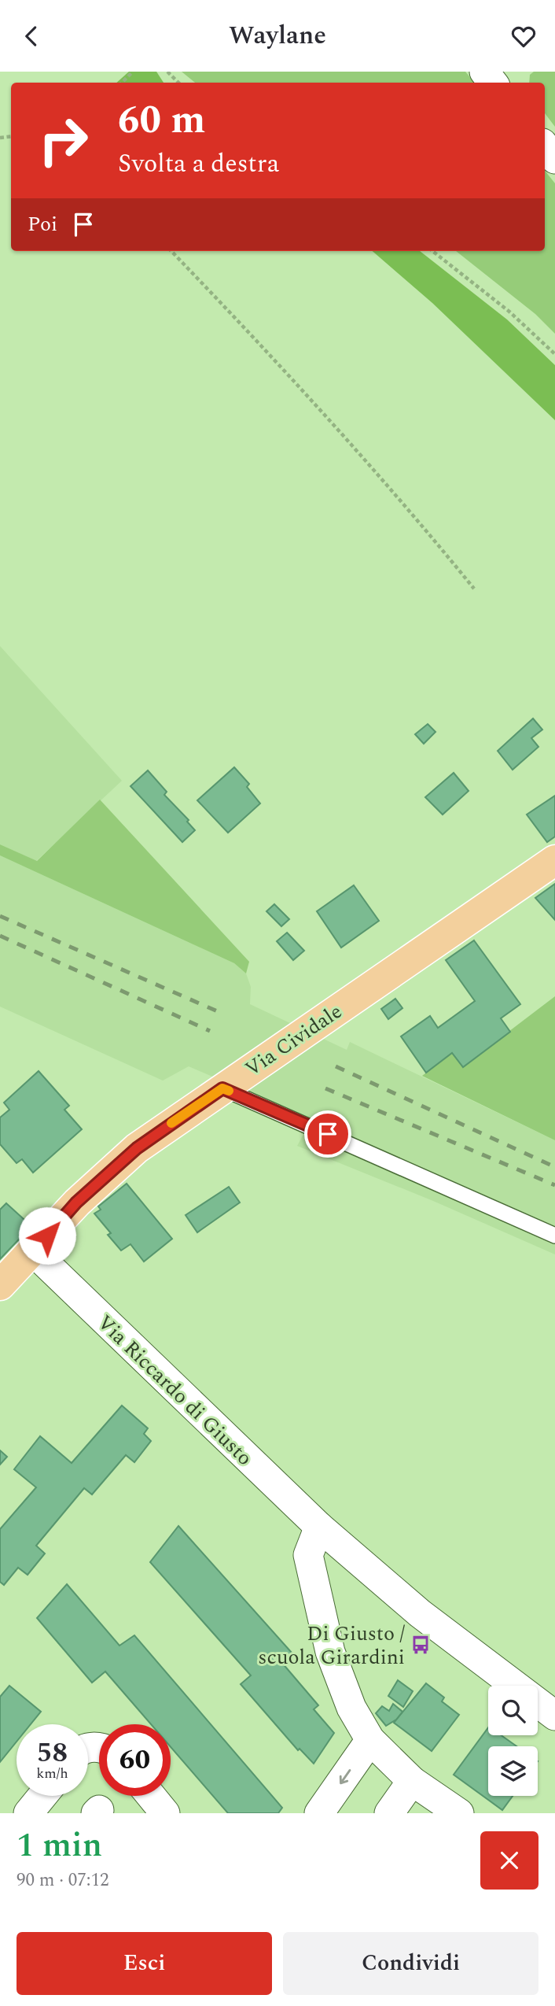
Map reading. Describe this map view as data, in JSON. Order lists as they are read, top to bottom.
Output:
{
  "streets": {
    "main road": ["Via Cividale"],
    "street": ["Via Riccardo di Giusto"]
  },
  "crossings": [
    ["Via Cividale", "Via Riccardo di Giusto"]
  ],
  "places": {
    "bus stop": ["Di Giusto / scuola Girardini"]
  },
  "page": {
    "header": "Waylane",
    "turn": ["60 m", "Svolta a destra"],
    "then": "Poi",
    "speed": "58 km/h",
    "limit": "60",
    "heading": ["1 min", "90 m · 07:12"],
    "buttons": ["Esci", "Condividi"]
  }
}
